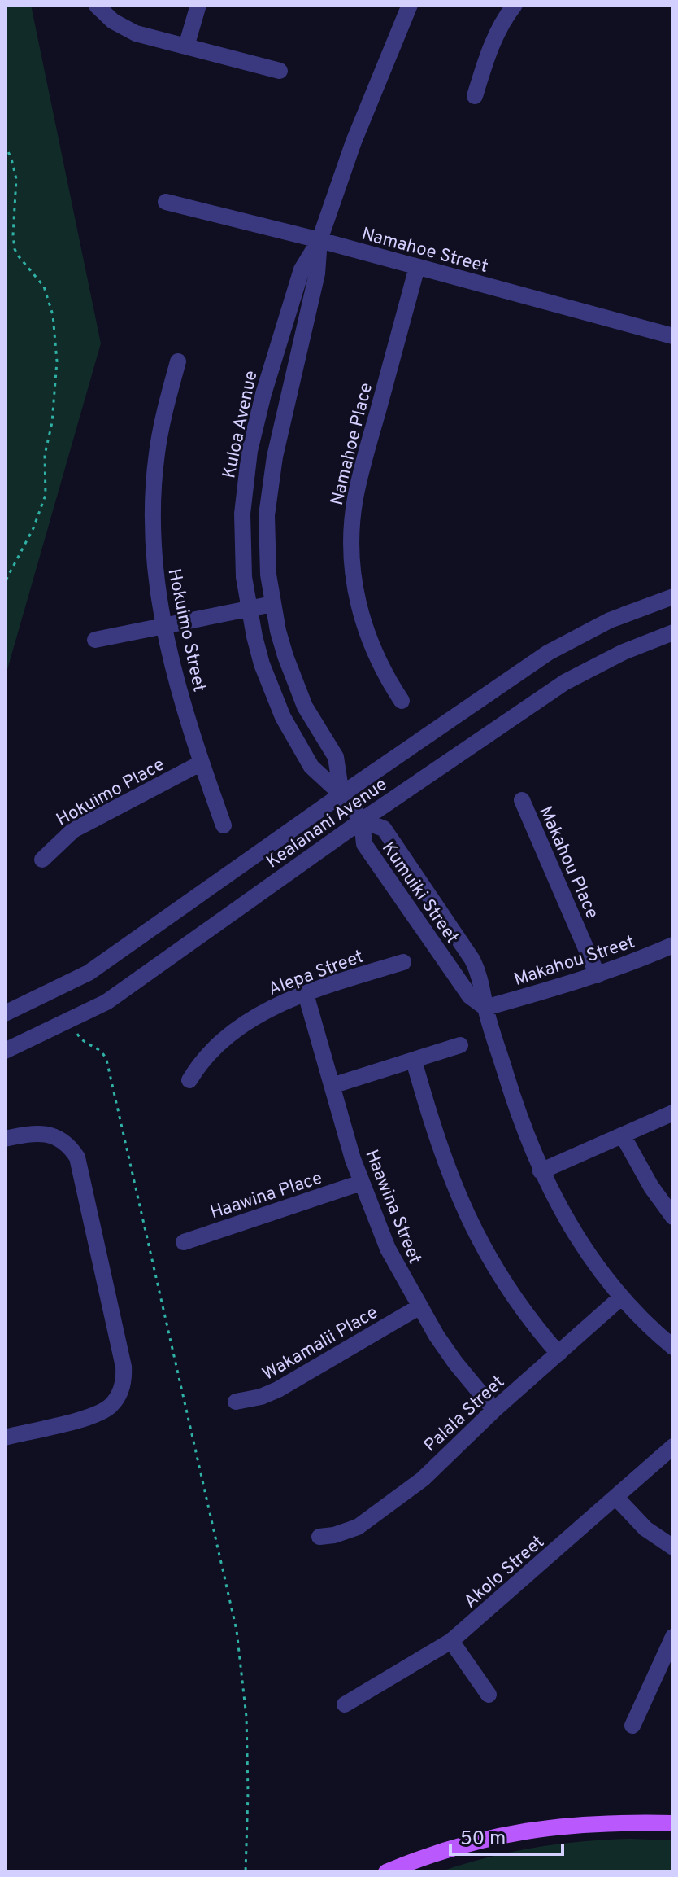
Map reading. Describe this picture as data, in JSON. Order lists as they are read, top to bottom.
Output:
{
  "streets": {
    "street": [
      "Namahoe Street",
      "Kuloa Avenue",
      "Namahoe Place",
      "Hokuimo Street",
      "Hokuimo Place",
      "Kealanani Avenue",
      "Makahou Place",
      "Kumuiki Street",
      "Makahou Street",
      "Alepa Street",
      "Haawina Place",
      "Haawina Street",
      "Wakamalii Place",
      "Palala Street",
      "Akolo Street"
    ]
  },
  "crossings": [
    ["Namahoe Street", "Kuloa Avenue"],
    ["Namahoe Street", "Namahoe Place"],
    ["Kuloa Avenue", "Kealanani Avenue"],
    ["Kuloa Avenue", "Kumuiki Street"],
    ["Hokuimo Street", "Hokuimo Place"],
    ["Kealanani Avenue", "Kumuiki Street"],
    ["Makahou Place", "Makahou Street"],
    ["Kumuiki Street", "Makahou Street"],
    ["Kumuiki Street", "Palala Street"],
    ["Alepa Street", "Haawina Street"],
    ["Haawina Place", "Haawina Street"],
    ["Haawina Street", "Wakamalii Place"],
    ["Haawina Street", "Palala Street"]
  ],
  "scale_bar": "50 m"
}
